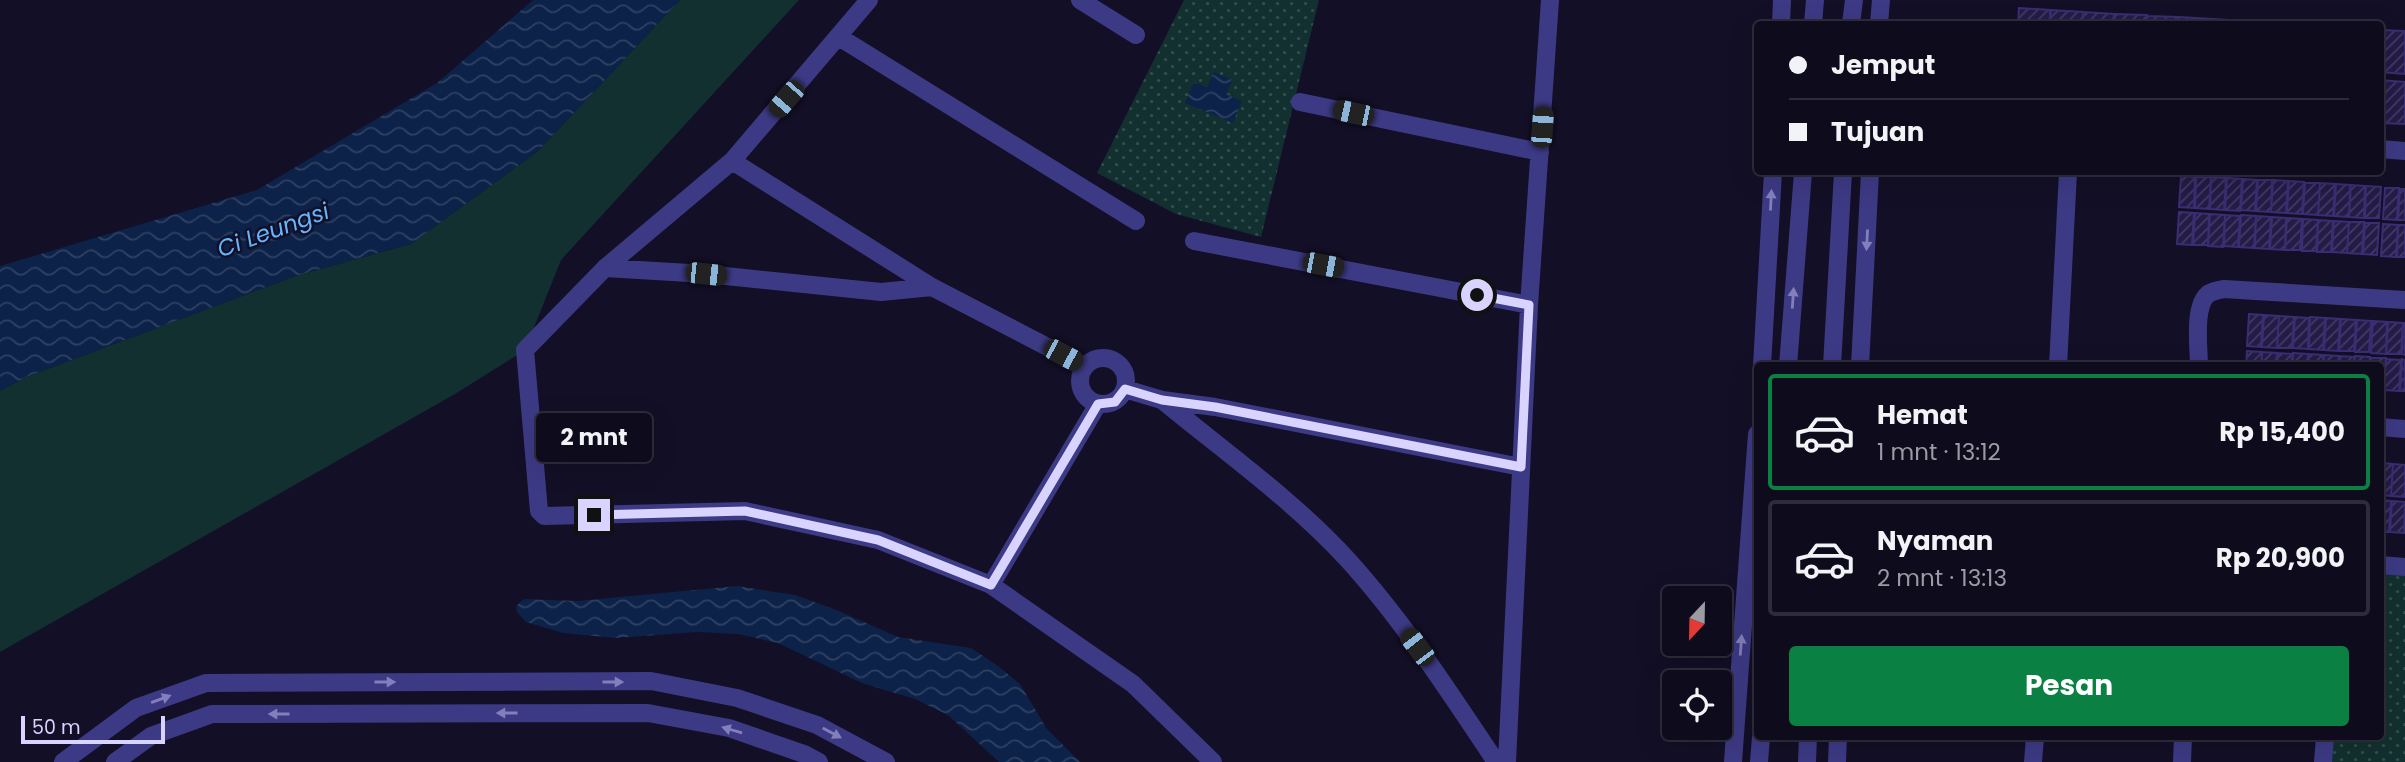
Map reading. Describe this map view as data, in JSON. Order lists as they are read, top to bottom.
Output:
{
  "water": ["Ci Leungsi"],
  "scale_bar": "50 m",
  "north": "bottom",
  "page": {
    "banner": ["Jemput", "Tujuan"],
    "list": [
      {
        "name": "Hemat",
        "note": "1 mnt · 13:12",
        "value": "Rp 15,400"
      },
      {
        "name": "Nyaman",
        "note": "2 mnt · 13:13",
        "value": "Rp 20,900"
      }
    ],
    "bubble": "2 mnt",
    "buttons": "Pesan",
    "scale": "50 m"
  }
}
